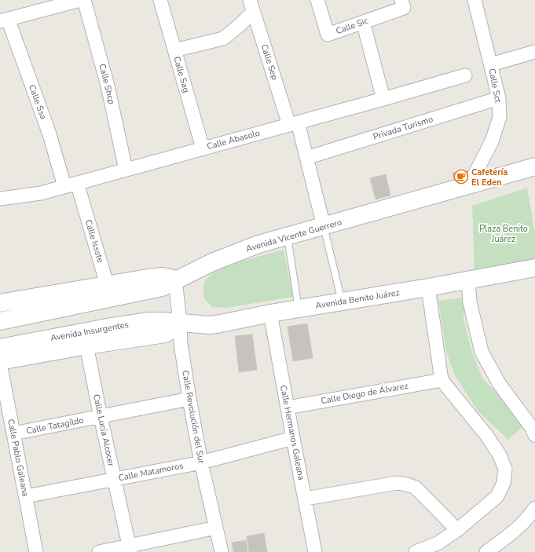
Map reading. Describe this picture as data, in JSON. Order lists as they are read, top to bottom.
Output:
{
  "streets": {
    "main road": ["Avenida Vicente Guerrero", "Avenida Benito Juárez", "Avenida Insurgentes"],
    "street": [
      "Calle Sic",
      "Calle Sep",
      "Calle Sag",
      "Calle Shcp",
      "Calle Sct",
      "Calle Ssa",
      "Privada Turismo",
      "Calle Abasolo",
      "Calle Issste",
      "Calle Diego de Álvarez",
      "Calle Revolución del Sur",
      "Calle Tatagildo",
      "Calle Lucía Alcocer",
      "Calle Hermanos Galeana",
      "Calle Pablo Galeana",
      "Calle Matamoros"
    ]
  },
  "crossings": [
    ["Calle Sep", "Privada Turismo"],
    ["Calle Sep", "Calle Abasolo"],
    ["Calle Sep", "Avenida Vicente Guerrero"],
    ["Calle Sag", "Calle Abasolo"],
    ["Calle Shcp", "Calle Abasolo"],
    ["Calle Sct", "Privada Turismo"],
    ["Calle Sct", "Avenida Vicente Guerrero"],
    ["Calle Ssa", "Calle Abasolo"],
    ["Calle Ssa", "Calle Issste"],
    ["Calle Abasolo", "Calle Issste"],
    ["Avenida Vicente Guerrero", "Calle Revolución del Sur"],
    ["Avenida Benito Juárez", "Avenida Insurgentes"],
    ["Avenida Benito Juárez", "Calle Revolución del Sur"],
    ["Avenida Benito Juárez", "Calle Hermanos Galeana"],
    ["Avenida Insurgentes", "Calle Revolución del Sur"],
    ["Calle Diego de Álvarez", "Calle Hermanos Galeana"],
    ["Calle Revolución del Sur", "Calle Tatagildo"],
    ["Calle Revolución del Sur", "Calle Matamoros"],
    ["Calle Tatagildo", "Calle Lucía Alcocer"],
    ["Calle Tatagildo", "Calle Pablo Galeana"],
    ["Calle Lucía Alcocer", "Calle Matamoros"],
    ["Calle Hermanos Galeana", "Calle Matamoros"],
    ["Calle Pablo Galeana", "Calle Matamoros"]
  ],
  "parks": ["Plaza Benito Juárez"],
  "places": {
    "cafe": ["Cafetería El Eden"]
  }
}
